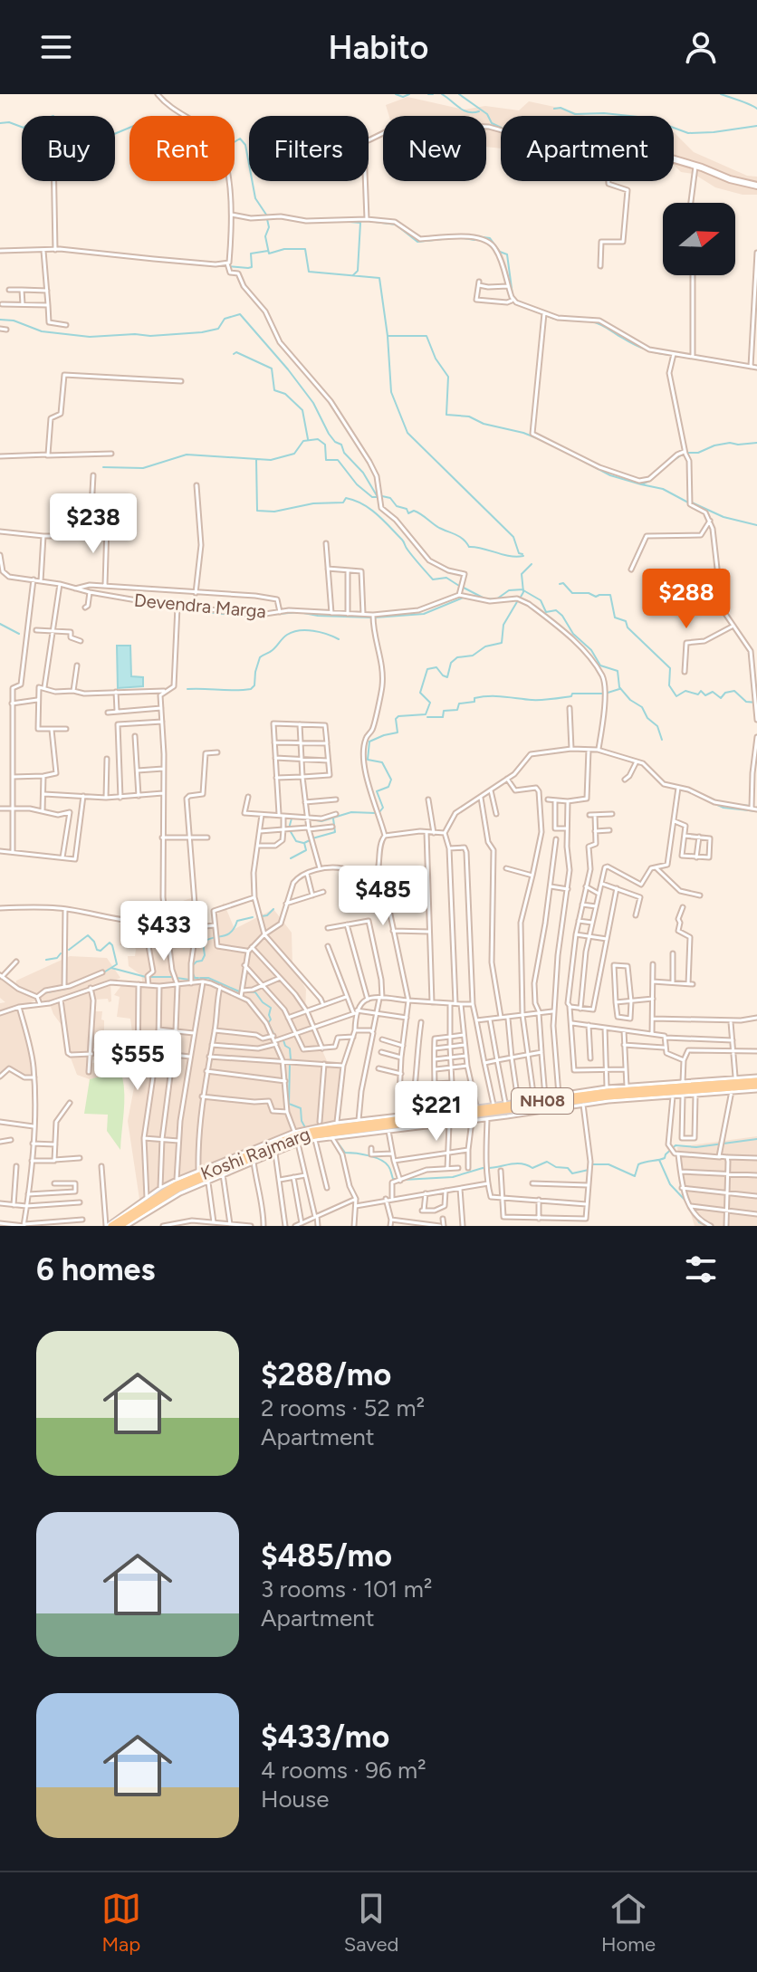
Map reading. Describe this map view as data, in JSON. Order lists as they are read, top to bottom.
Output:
{
  "streets": {
    "main road": ["NH08", "Koshi Rajmarg"],
    "street": ["Devendra Marga"]
  },
  "north": "right",
  "page": {
    "header": "Habito",
    "chip": [
      "Buy",
      "Rent",
      "Filters",
      "New",
      "Apartment"
    ],
    "price": [
      "$238",
      "$288",
      "$485",
      "$433",
      "$555",
      "$221"
    ],
    "heading": "6 homes",
    "list": [
      {
        "name": "$288/mo",
        "note": "2 rooms · 52 m² · Apartment"
      },
      {
        "name": "$485/mo",
        "note": "3 rooms · 101 m² · Apartment"
      },
      {
        "name": "$433/mo",
        "note": "4 rooms · 96 m² · House"
      }
    ],
    "tabs": ["Map", "Saved", "Home"]
  }
}
